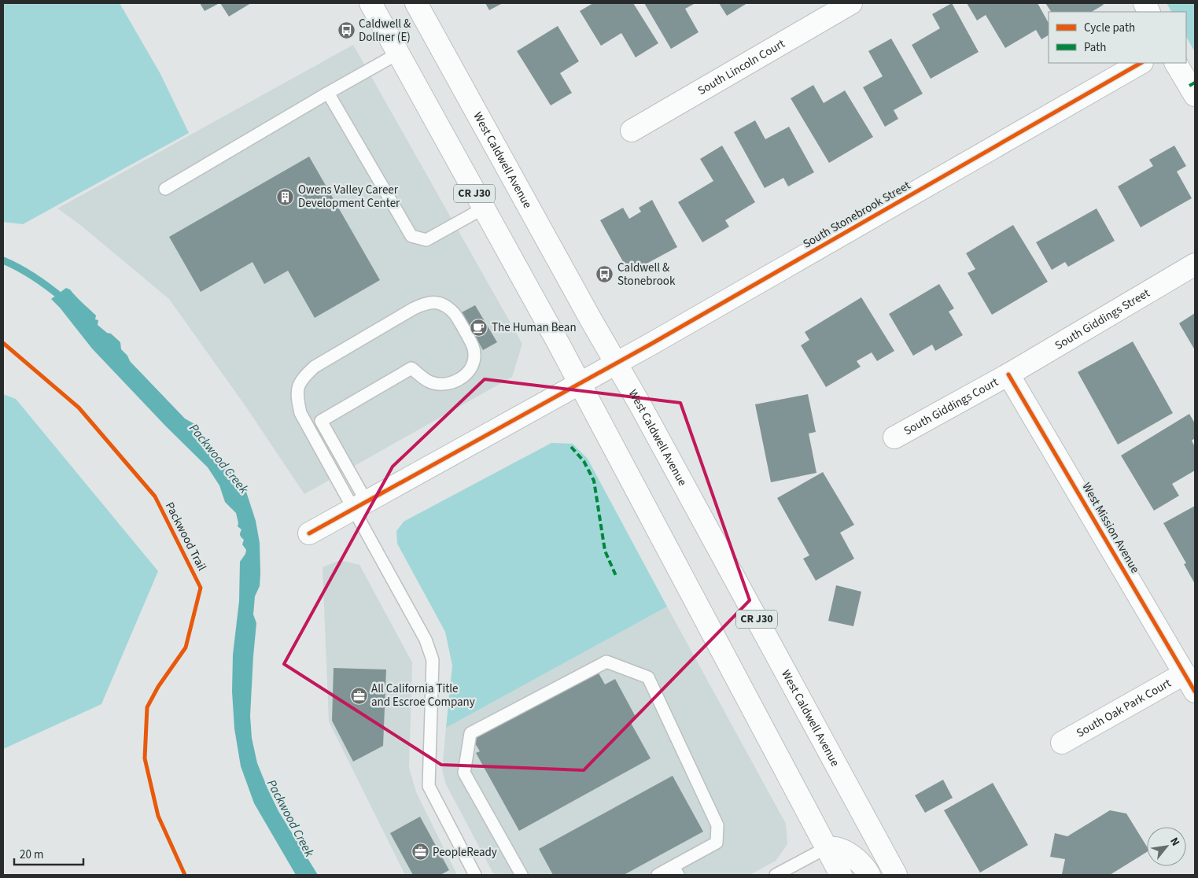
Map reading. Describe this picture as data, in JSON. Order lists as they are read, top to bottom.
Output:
{
  "streets": {
    "street": [
      "South Lincoln Court",
      "West Caldwell Avenue",
      "CR J30",
      "South Stonebrook Street",
      "South Giddings Street",
      "South Giddings Court",
      "West Mission Avenue",
      "South Oak Park Court"
    ],
    "cycle path": ["Packwood Trail"]
  },
  "crossings": [
    ["West Caldwell Avenue", "South Stonebrook Street"],
    ["CR J30", "South Stonebrook Street"],
    ["South Giddings Street", "South Giddings Court"],
    ["South Giddings Street", "West Mission Avenue"],
    ["South Giddings Court", "West Mission Avenue"],
    ["West Mission Avenue", "South Oak Park Court"]
  ],
  "water": ["Packwood Creek"],
  "places": {
    "bus stop": ["Caldwell & Dollner (E)", "Caldwell & Stonebrook"],
    "building": ["Owens Valley Career Development Center"],
    "cafe": ["The Human Bean"],
    "office": ["All California Title and Escroe Company", "PeopleReady"]
  },
  "legend": ["Cycle path", "Path"],
  "scale_bar": "20 m",
  "north": "top right"
}
